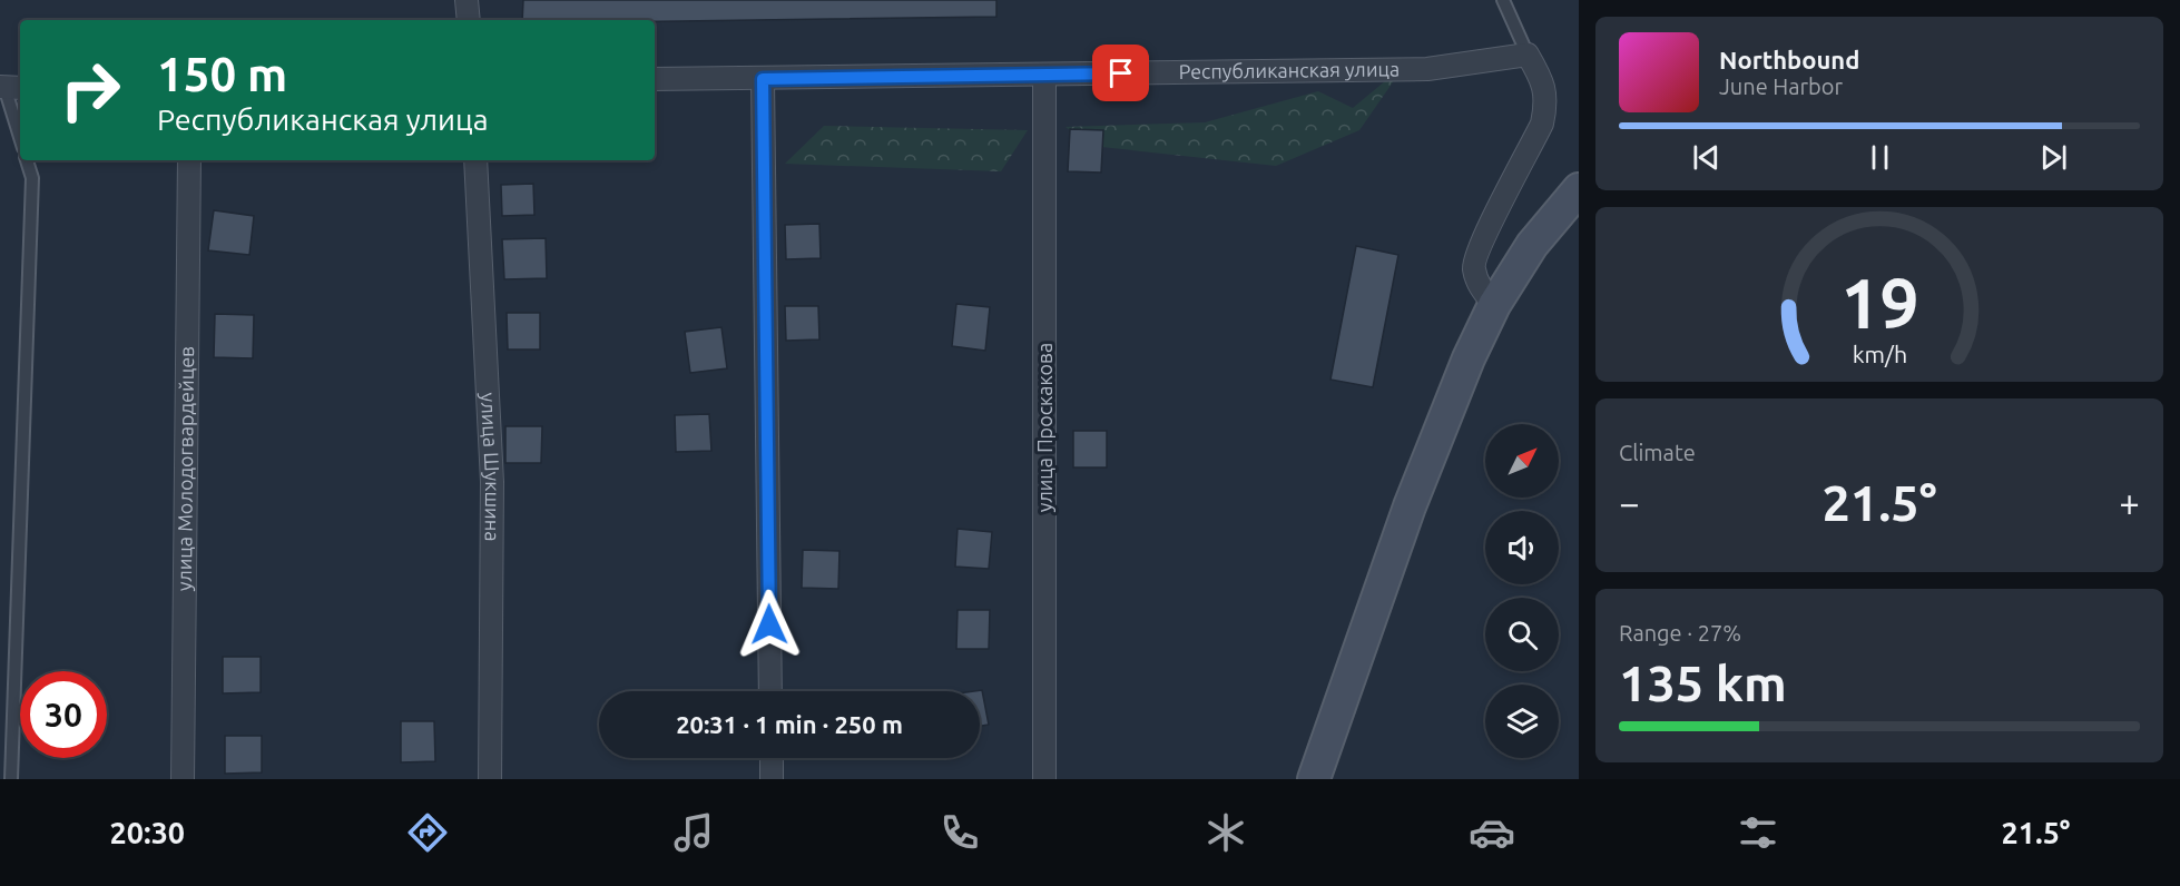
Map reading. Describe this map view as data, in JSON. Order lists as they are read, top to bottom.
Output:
{
  "streets": {
    "street": [
      "Республиканская улица",
      "улица Проскакова",
      "улица Молодогвардейцев",
      "улица Шукшина"
    ]
  },
  "crossings": [
    ["Республиканская улица", "улица Проскакова"]
  ],
  "north": "top right",
  "page": {
    "turn": ["150 m", "Республиканская улица"],
    "song": ["Northbound", "June Harbor"],
    "tile": [
      "Climate",
      ["Range · 27%", "135 km"]
    ],
    "heat": ["−", "21.5°", "+"],
    "limit": "30",
    "trip": "20:31 · 1 min · 250 m",
    "tabs": ["20:30", "21.5°"],
    "gauge": ["19", "km/h"]
  }
}
